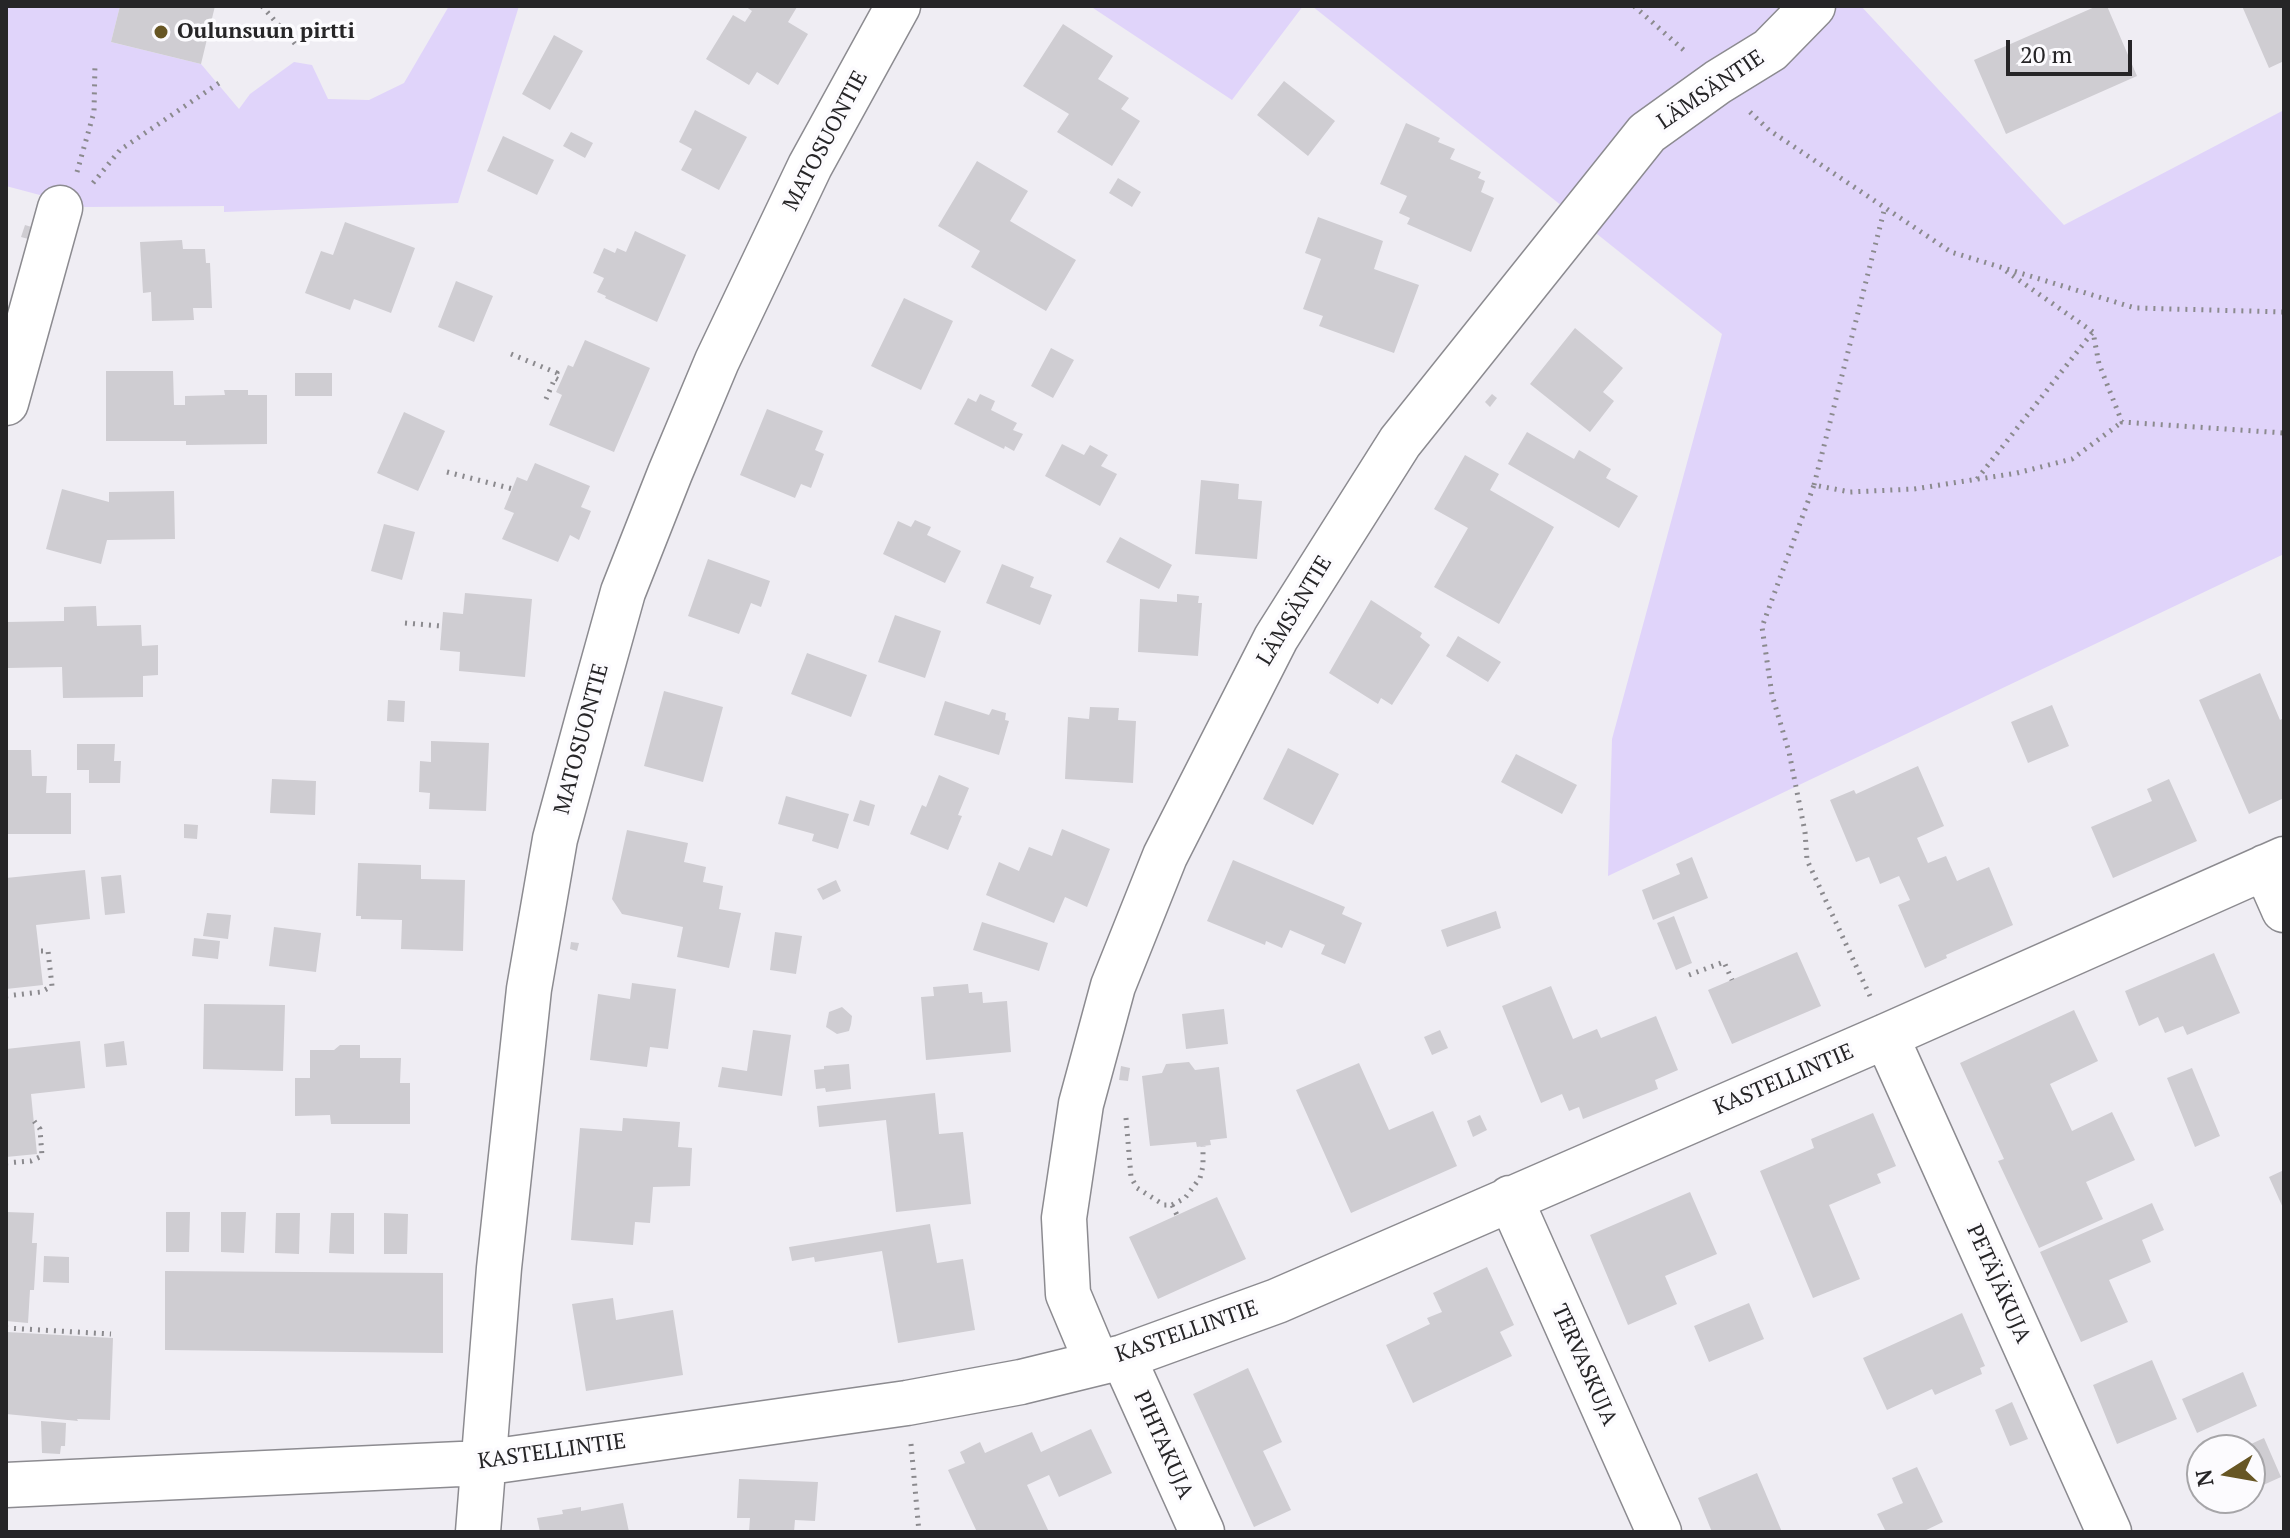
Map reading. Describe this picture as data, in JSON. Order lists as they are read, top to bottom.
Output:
{
  "streets": {
    "street": [
      "LÄMSÄNTIE",
      "MATOSUONTIE",
      "KASTELLINTIE",
      "PETÄJÄKUJA",
      "TERVASKUJA",
      "PIHTAKUJA"
    ]
  },
  "crossings": [
    ["LÄMSÄNTIE", "KASTELLINTIE"],
    ["LÄMSÄNTIE", "PIHTAKUJA"],
    ["MATOSUONTIE", "KASTELLINTIE"],
    ["KASTELLINTIE", "PETÄJÄKUJA"],
    ["KASTELLINTIE", "TERVASKUJA"],
    ["KASTELLINTIE", "PIHTAKUJA"]
  ],
  "places": ["Oulunsuun pirtti"],
  "scale_bar": "20 m",
  "north": "left"
}
